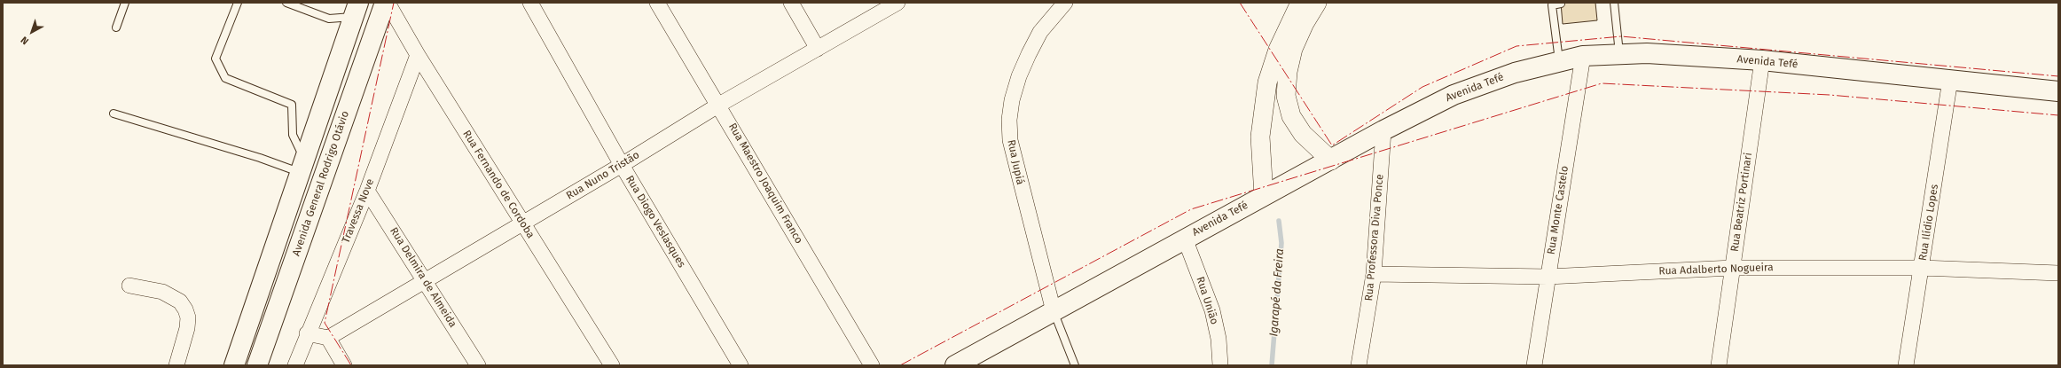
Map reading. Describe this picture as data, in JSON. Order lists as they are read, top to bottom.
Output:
{
  "streets": {
    "main road": ["Avenida Tefé", "Avenida General Rodrigo Otávio"],
    "street": [
      "Rua Jupiá",
      "Rua Nuno Tristão",
      "Rua Maestro Joaquim Franco",
      "Rua Fernando de Cordoba",
      "Rua Beatriz Portinari",
      "Rua Monte Castelo",
      "Travessa Nove",
      "Rua Diogo Veslasques",
      "Rua Ilídio Lopes",
      "Rua Professora Diva Ponce",
      "Rua Adalberto Nogueira",
      "Rua Delmira de Almeida",
      "Rua União"
    ]
  },
  "crossings": [
    ["Avenida Tefé", "Rua Jupiá"],
    ["Avenida Tefé", "Rua Beatriz Portinari"],
    ["Avenida Tefé", "Rua Monte Castelo"],
    ["Avenida Tefé", "Rua Ilídio Lopes"],
    ["Avenida Tefé", "Rua Professora Diva Ponce"],
    ["Avenida Tefé", "Rua União"],
    ["Rua Nuno Tristão", "Rua Maestro Joaquim Franco"],
    ["Rua Nuno Tristão", "Rua Fernando de Cordoba"],
    ["Rua Nuno Tristão", "Rua Diogo Veslasques"],
    ["Rua Nuno Tristão", "Rua Delmira de Almeida"],
    ["Avenida General Rodrigo Otávio", "Rua Fernando de Cordoba"],
    ["Rua Fernando de Cordoba", "Travessa Nove"],
    ["Rua Beatriz Portinari", "Rua Adalberto Nogueira"],
    ["Rua Monte Castelo", "Rua Adalberto Nogueira"],
    ["Travessa Nove", "Rua Delmira de Almeida"],
    ["Rua Ilídio Lopes", "Rua Adalberto Nogueira"],
    ["Rua Professora Diva Ponce", "Rua Adalberto Nogueira"]
  ],
  "water": ["Igarapé da Freira"],
  "north": "bottom left"
}
